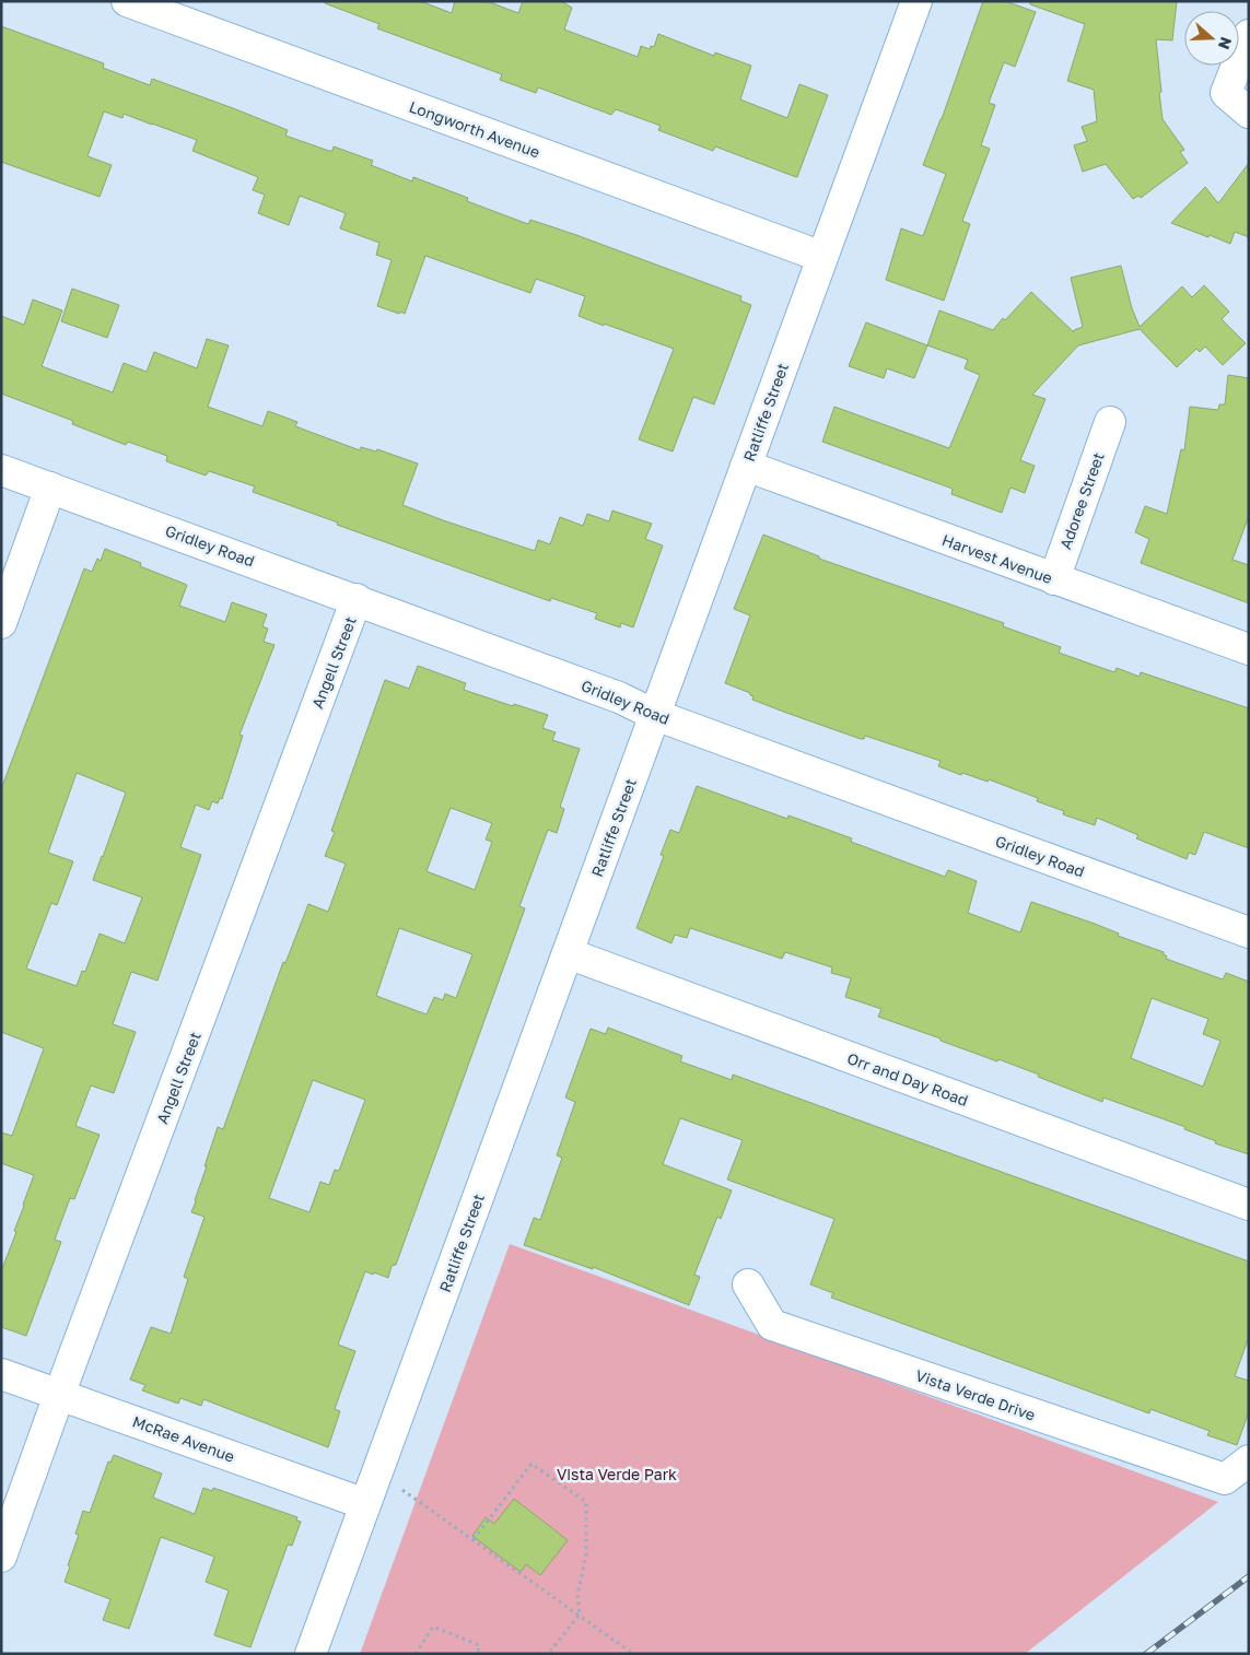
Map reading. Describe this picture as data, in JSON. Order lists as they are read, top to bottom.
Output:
{
  "streets": {
    "street": [
      "Longworth Avenue",
      "Ratliffe Street",
      "Adoree Street",
      "Gridley Road",
      "Harvest Avenue",
      "Angell Street",
      "Orr and Day Road",
      "Vista Verde Drive",
      "McRae Avenue"
    ]
  },
  "crossings": [
    ["Longworth Avenue", "Ratliffe Street"],
    ["Ratliffe Street", "Gridley Road"],
    ["Ratliffe Street", "Harvest Avenue"],
    ["Ratliffe Street", "Orr and Day Road"],
    ["Ratliffe Street", "McRae Avenue"],
    ["Adoree Street", "Harvest Avenue"],
    ["Gridley Road", "Angell Street"],
    ["Angell Street", "McRae Avenue"]
  ],
  "parks": ["Vista Verde Park"],
  "north": "right"
}
